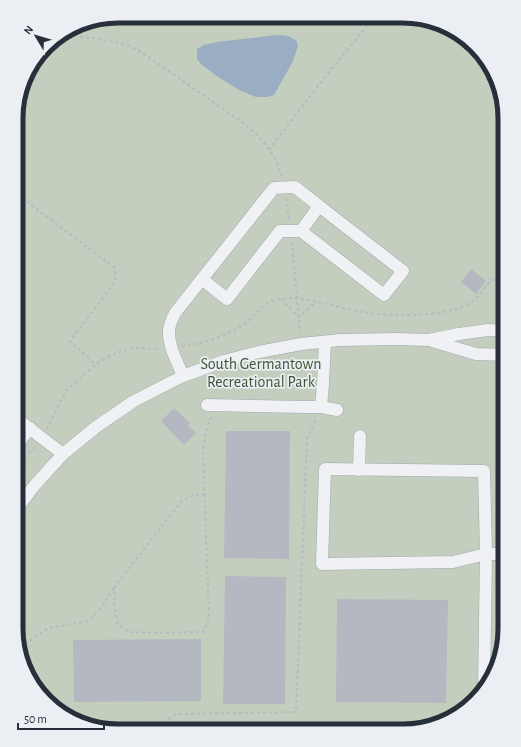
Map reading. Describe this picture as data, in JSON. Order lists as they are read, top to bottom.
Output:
{
  "parks": ["South Germantown Recreational Park"],
  "scale_bar": "50 m",
  "north": "top left"
}
